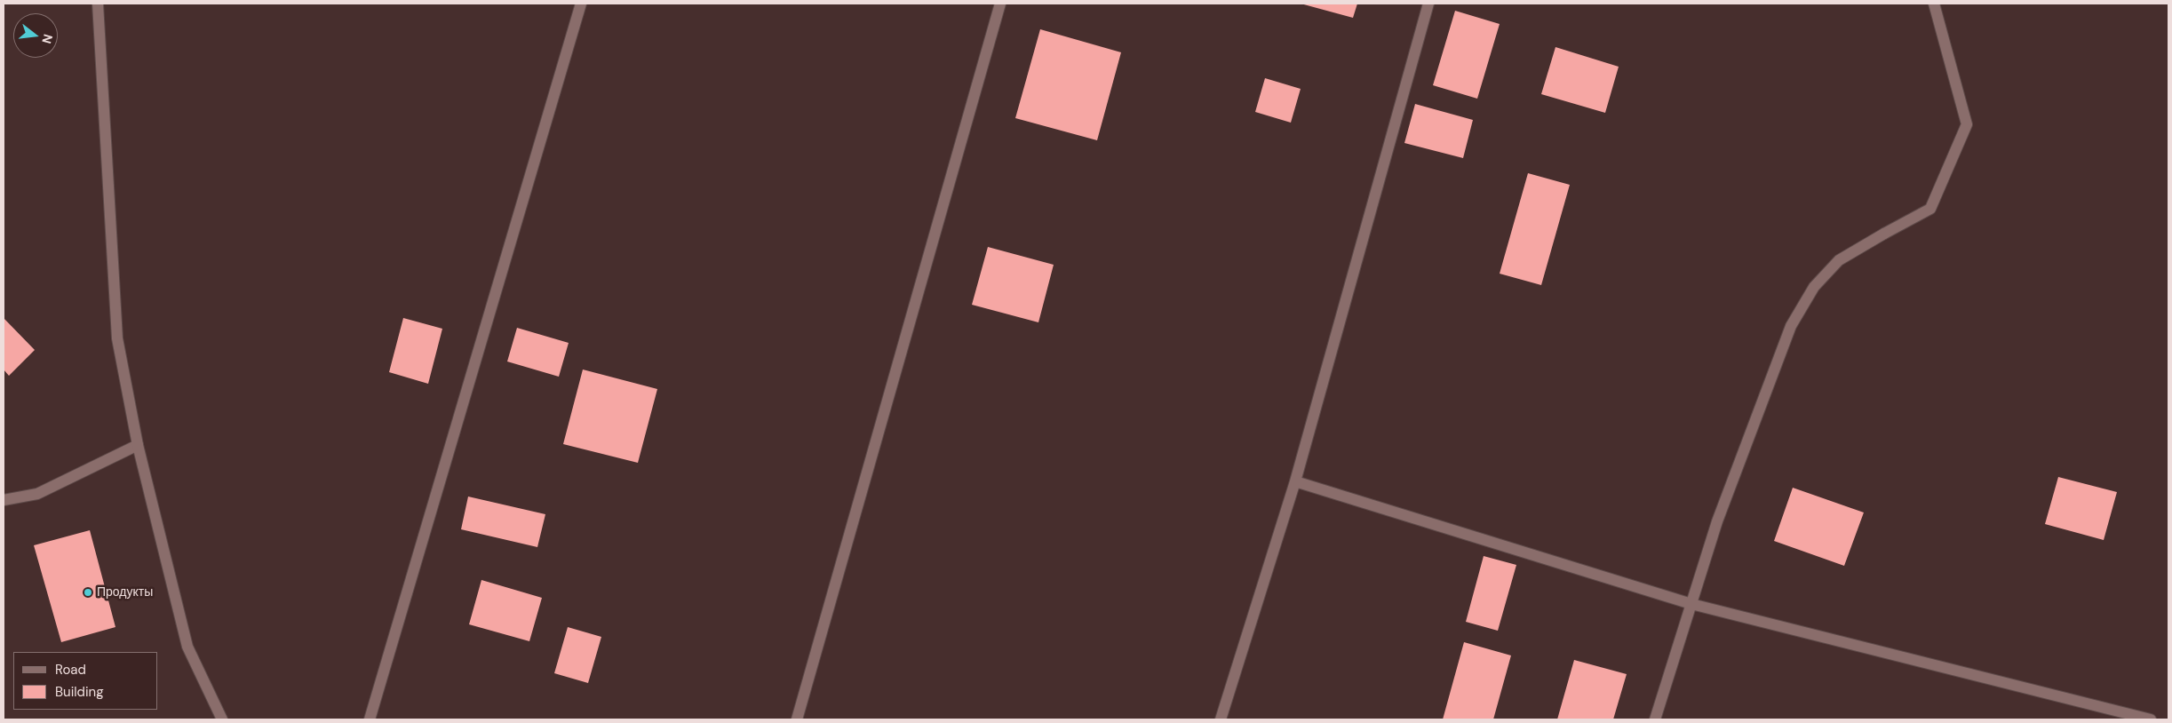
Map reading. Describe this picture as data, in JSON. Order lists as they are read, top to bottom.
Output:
{
  "places": ["Продукты"],
  "legend": ["Road", "Building"],
  "north": "right"
}
